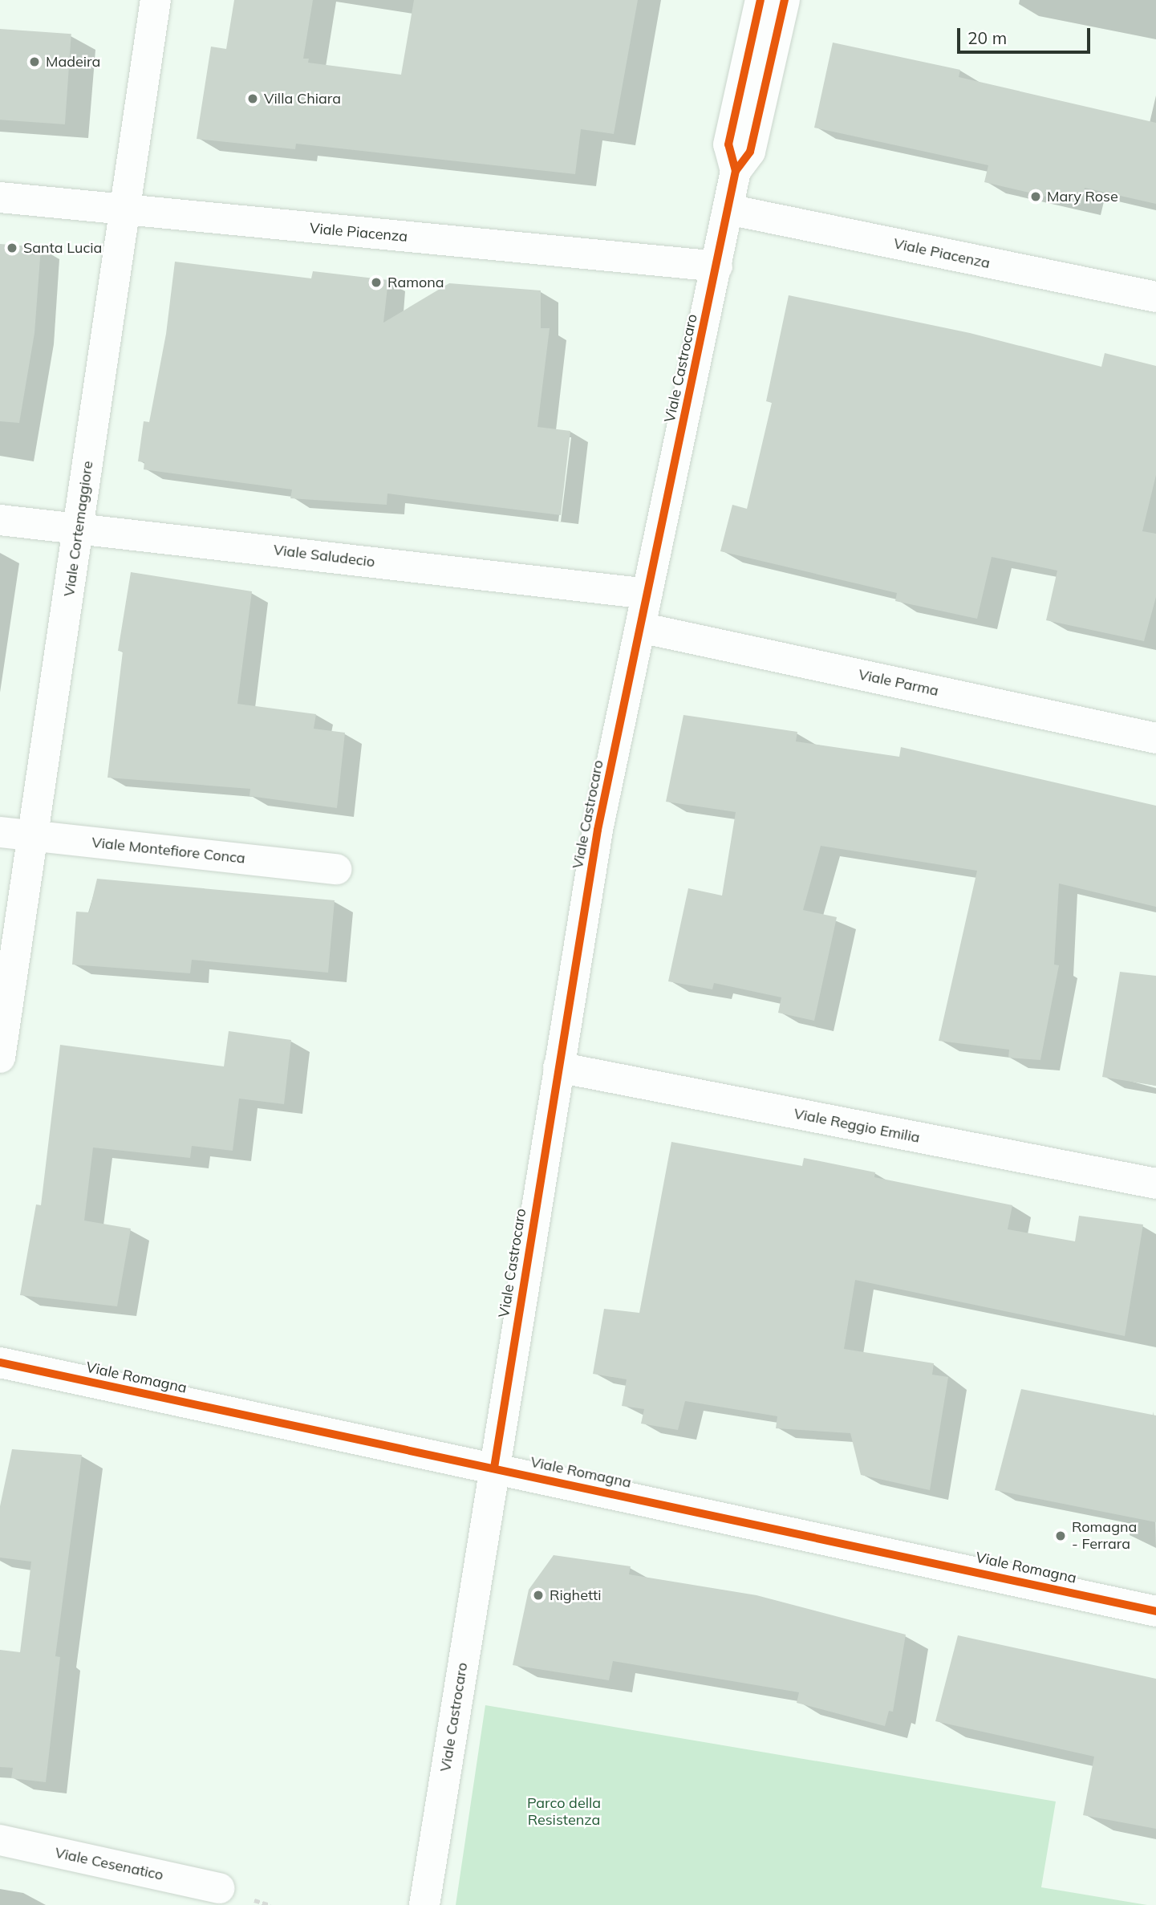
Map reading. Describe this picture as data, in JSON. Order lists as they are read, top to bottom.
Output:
{
  "streets": {
    "street": [
      "Viale Piacenza",
      "Viale Castrocaro",
      "Viale Cortemaggiore",
      "Viale Saludecio",
      "Viale Parma",
      "Viale Montefiore Conca",
      "Viale Reggio Emilia",
      "Viale Romagna",
      "Viale Cesenatico"
    ]
  },
  "crossings": [
    ["Viale Piacenza", "Viale Castrocaro"],
    ["Viale Piacenza", "Viale Cortemaggiore"],
    ["Viale Castrocaro", "Viale Saludecio"],
    ["Viale Castrocaro", "Viale Parma"],
    ["Viale Castrocaro", "Viale Reggio Emilia"],
    ["Viale Castrocaro", "Viale Romagna"],
    ["Viale Cortemaggiore", "Viale Saludecio"],
    ["Viale Cortemaggiore", "Viale Montefiore Conca"]
  ],
  "parks": ["Parco della Resistenza"],
  "places": [
    "Madeira",
    "Villa Chiara",
    "Mary Rose",
    "Santa Lucia",
    "Ramona",
    "Romagna - Ferrara",
    "Righetti"
  ],
  "scale_bar": "20 m"
}
